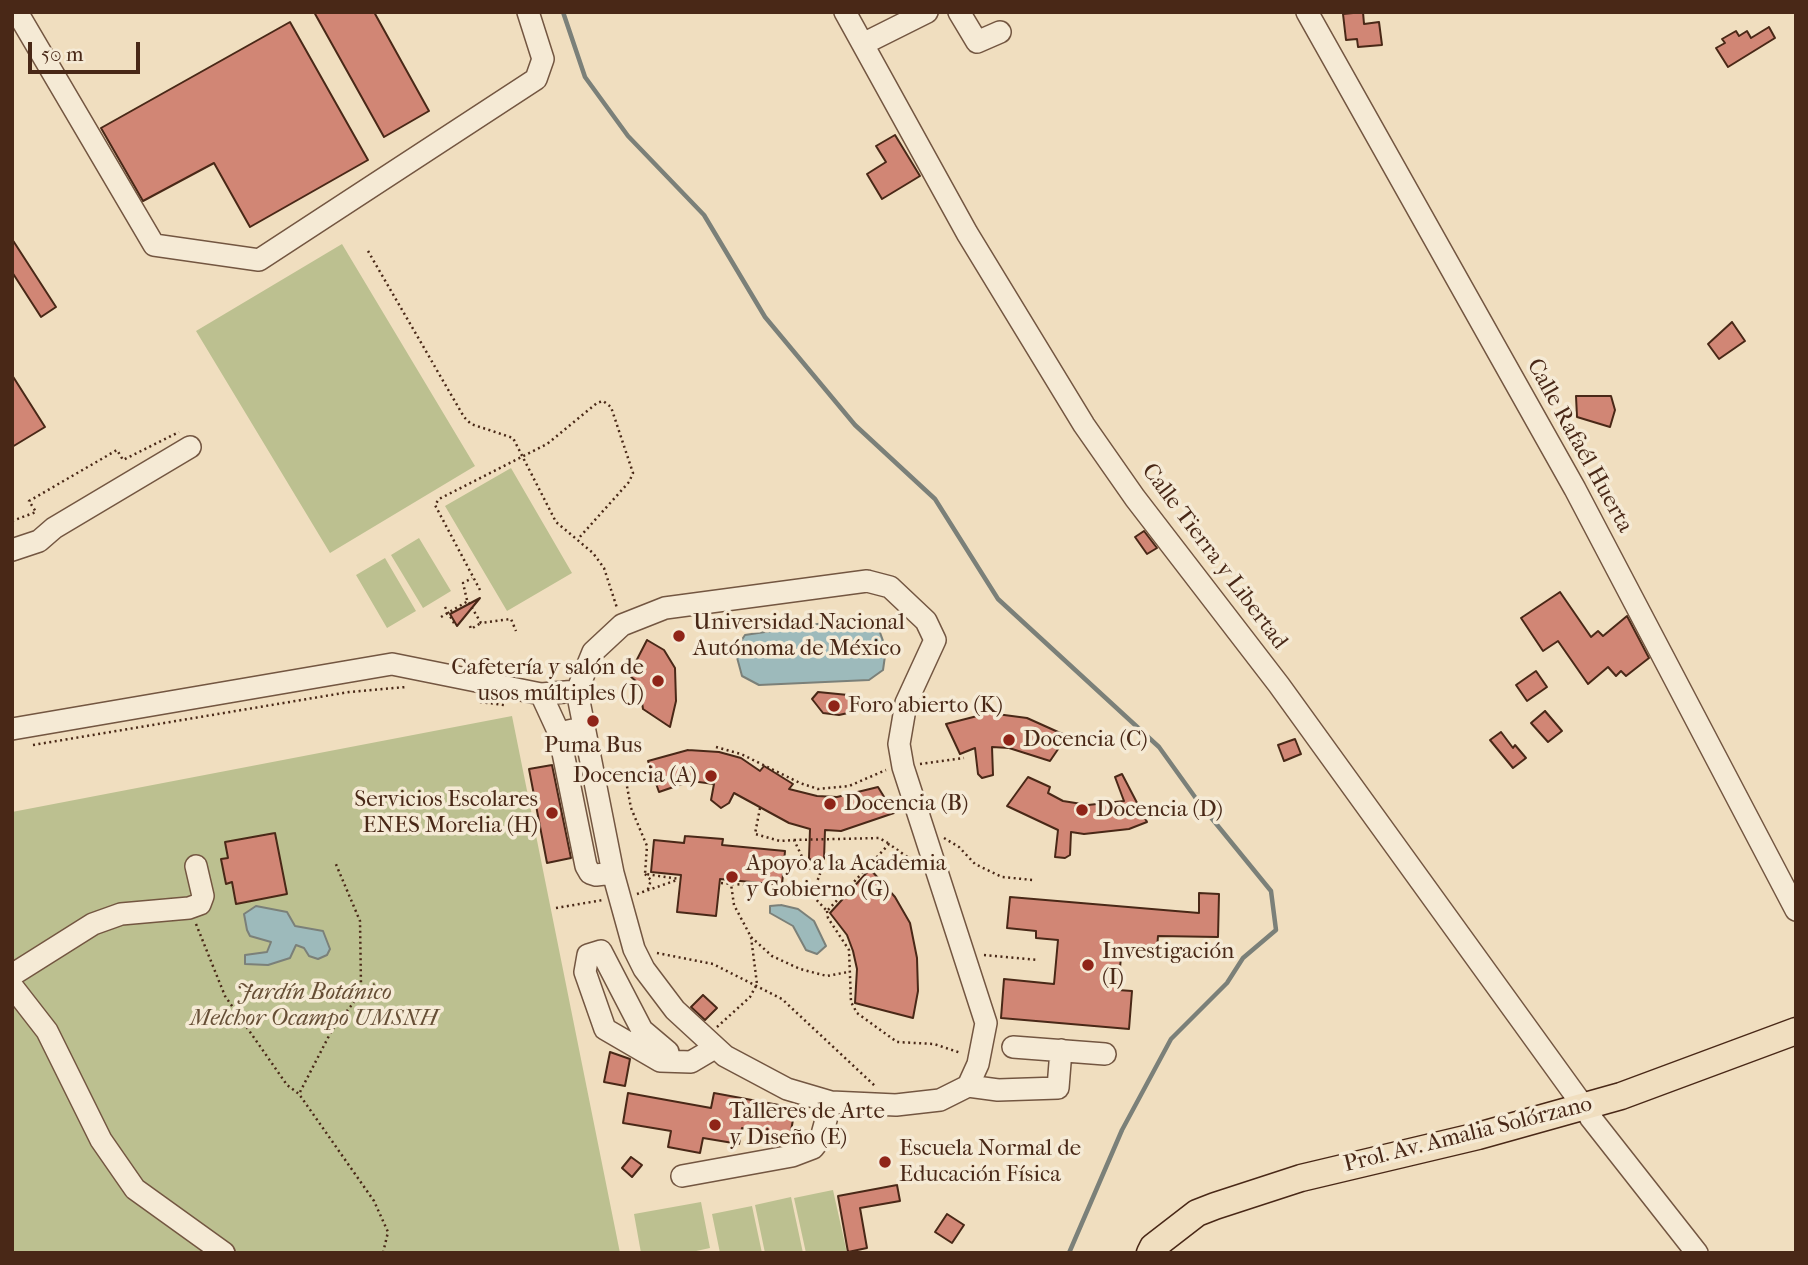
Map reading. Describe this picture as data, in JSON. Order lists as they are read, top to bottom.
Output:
{
  "streets": {
    "main road": ["Prol. Av. Amalia Solórzano"],
    "street": ["Calle Rafaél Huerta", "Calle Tierra y Libertad"]
  },
  "crossings": [
    ["Calle Tierra y Libertad", "Prol. Av. Amalia Solórzano"]
  ],
  "parks": ["Jardín Botánico Melchor Ocampo UMSNH"],
  "places": [
    "Universidad Nacional Autónoma de México",
    "Cafetería y salón de usos múltiples (J)",
    "Foro abierto (K)",
    "Puma Bus",
    "Docencia (C)",
    "Docencia (A)",
    "Docencia (B)",
    "Docencia (D)",
    "Servicios Escolares ENES Morelia (H)",
    "Apoyo a la Academia y Gobierno (G)",
    "Investigación (I)",
    "Talleres de Arte y Diseño (E)",
    "Escuela Normal de Educación Física"
  ],
  "scale_bar": "50 m"
}
